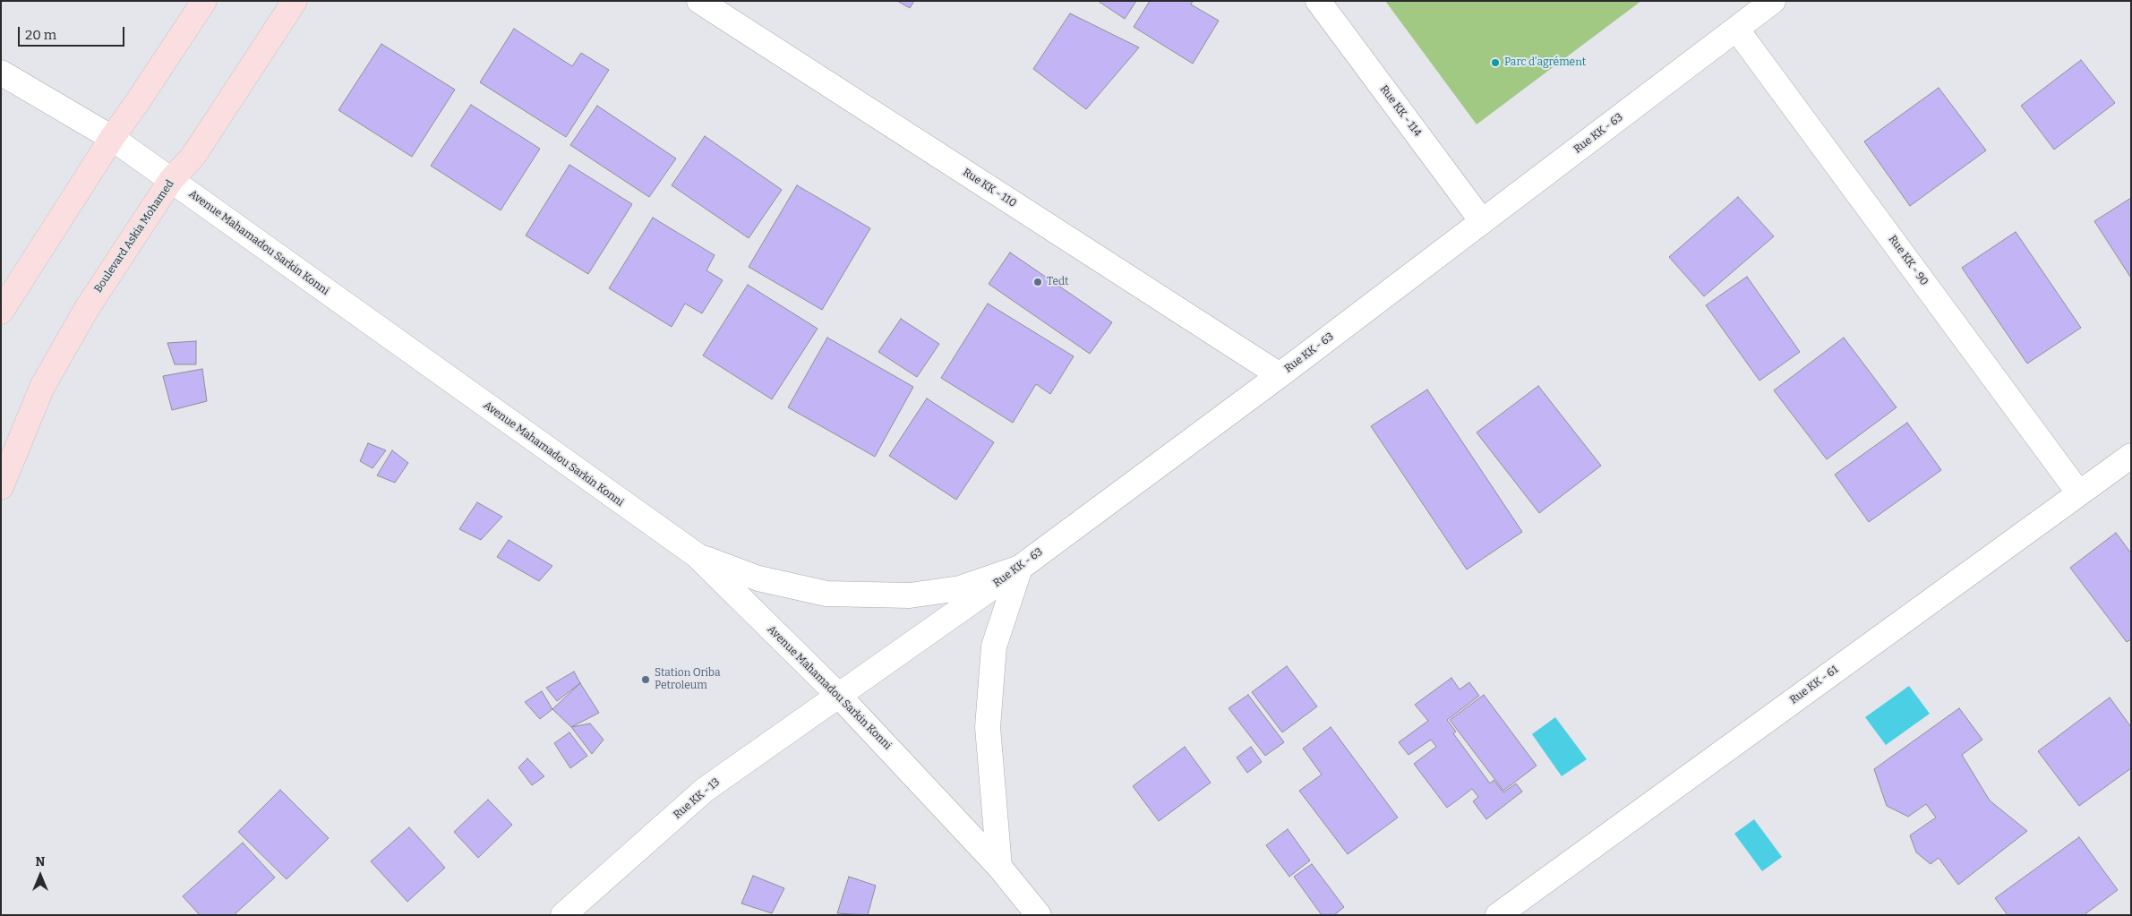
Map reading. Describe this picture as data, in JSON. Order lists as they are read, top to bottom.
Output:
{
  "streets": {
    "main road": ["Boulevard Askia Mohamed"],
    "street": [
      "Rue KK - 114",
      "Rue KK - 63",
      "Rue KK - 110",
      "Avenue Mahamadou Sarkin Konni",
      "Rue KK - 90",
      "Rue KK - 61",
      "Rue KK - 13"
    ]
  },
  "crossings": [
    ["Rue KK - 114", "Rue KK - 63"],
    ["Rue KK - 63", "Rue KK - 110"],
    ["Rue KK - 63", "Avenue Mahamadou Sarkin Konni"],
    ["Rue KK - 63", "Rue KK - 90"],
    ["Rue KK - 63", "Rue KK - 13"],
    ["Boulevard Askia Mohamed", "Avenue Mahamadou Sarkin Konni"],
    ["Avenue Mahamadou Sarkin Konni", "Rue KK - 13"],
    ["Rue KK - 90", "Rue KK - 61"]
  ],
  "places": ["Parc d'agrément", "Tedt", "Station Oriba Petroleum"],
  "scale_bar": "20 m",
  "north": "top"
}
